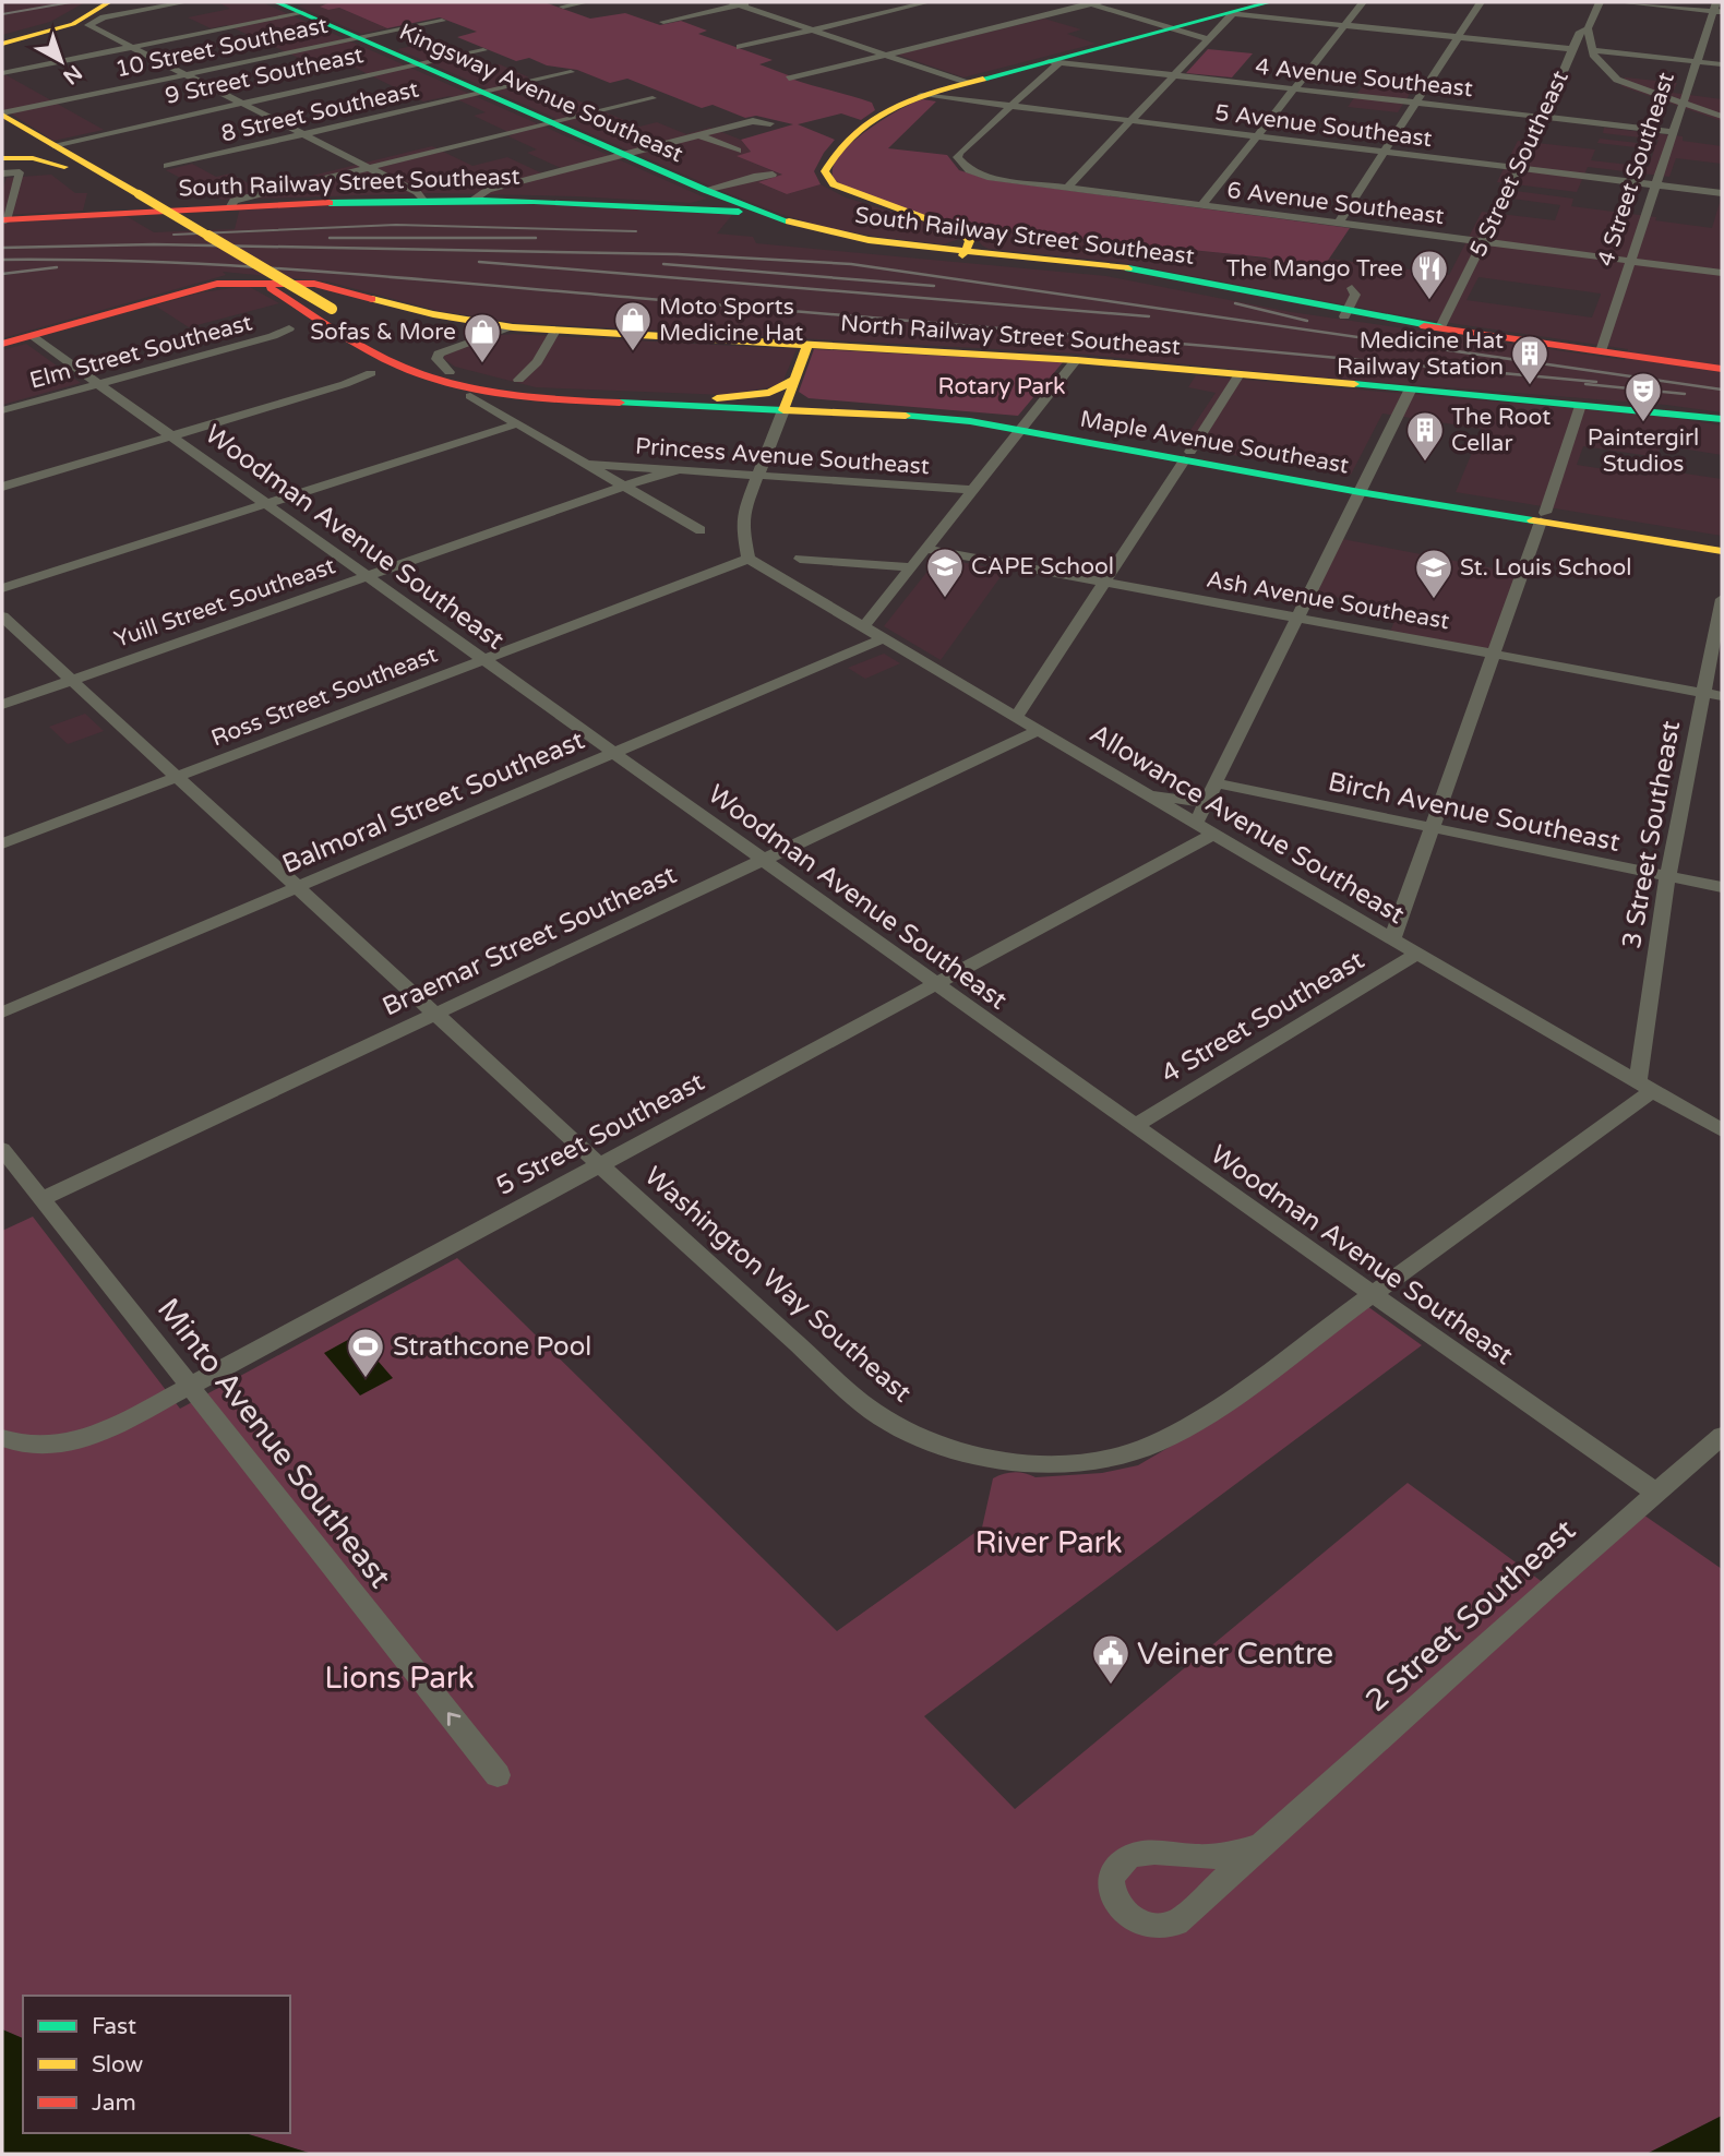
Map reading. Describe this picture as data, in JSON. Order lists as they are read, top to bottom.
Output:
{
  "streets": {
    "main road": [
      "9 Street Southeast",
      "Kingsway Avenue Southeast",
      "South Railway Street Southeast",
      "North Railway Street Southeast",
      "Maple Avenue Southeast"
    ],
    "street": [
      "10 Street Southeast",
      "4 Avenue Southeast",
      "8 Street Southeast",
      "5 Avenue Southeast",
      "5 Street Southeast",
      "4 Street Southeast",
      "6 Avenue Southeast",
      "Elm Street Southeast",
      "Princess Avenue Southeast",
      "Woodman Avenue Southeast",
      "Ash Avenue Southeast",
      "Yuill Street Southeast",
      "Ross Street Southeast",
      "Balmoral Street Southeast",
      "Birch Avenue Southeast",
      "Allowance Avenue Southeast",
      "3 Street Southeast",
      "Braemar Street Southeast",
      "Washington Way Southeast",
      "Minto Avenue Southeast",
      "2 Street Southeast"
    ]
  },
  "crossings": [
    ["10 Street Southeast", "Kingsway Avenue Southeast"],
    ["9 Street Southeast", "Kingsway Avenue Southeast"],
    ["4 Avenue Southeast", "5 Street Southeast"],
    ["4 Avenue Southeast", "4 Street Southeast"],
    ["Kingsway Avenue Southeast", "8 Street Southeast"],
    ["Kingsway Avenue Southeast", "South Railway Street Southeast"],
    ["5 Avenue Southeast", "5 Street Southeast"],
    ["5 Avenue Southeast", "4 Street Southeast"],
    ["5 Avenue Southeast", "6 Avenue Southeast"],
    ["5 Street Southeast", "South Railway Street Southeast"],
    ["5 Street Southeast", "6 Avenue Southeast"],
    ["5 Street Southeast", "Woodman Avenue Southeast"],
    ["5 Street Southeast", "Allowance Avenue Southeast"],
    ["5 Street Southeast", "Washington Way Southeast"],
    ["5 Street Southeast", "Minto Avenue Southeast"],
    ["4 Street Southeast", "South Railway Street Southeast"],
    ["4 Street Southeast", "6 Avenue Southeast"],
    ["4 Street Southeast", "North Railway Street Southeast"],
    ["4 Street Southeast", "Maple Avenue Southeast"],
    ["4 Street Southeast", "Woodman Avenue Southeast"],
    ["4 Street Southeast", "Ash Avenue Southeast"],
    ["4 Street Southeast", "Birch Avenue Southeast"],
    ["4 Street Southeast", "Allowance Avenue Southeast"],
    ["North Railway Street Southeast", "Woodman Avenue Southeast"],
    ["Elm Street Southeast", "Woodman Avenue Southeast"],
    ["Princess Avenue Southeast", "Yuill Street Southeast"],
    ["Woodman Avenue Southeast", "Yuill Street Southeast"],
    ["Woodman Avenue Southeast", "Ross Street Southeast"],
    ["Woodman Avenue Southeast", "Balmoral Street Southeast"],
    ["Woodman Avenue Southeast", "Braemar Street Southeast"],
    ["Woodman Avenue Southeast", "Washington Way Southeast"],
    ["Woodman Avenue Southeast", "2 Street Southeast"],
    ["Ash Avenue Southeast", "3 Street Southeast"],
    ["Yuill Street Southeast", "Washington Way Southeast"],
    ["Ross Street Southeast", "Allowance Avenue Southeast"],
    ["Ross Street Southeast", "Washington Way Southeast"],
    ["Balmoral Street Southeast", "Allowance Avenue Southeast"],
    ["Balmoral Street Southeast", "Washington Way Southeast"],
    ["Birch Avenue Southeast", "3 Street Southeast"],
    ["Allowance Avenue Southeast", "3 Street Southeast"],
    ["Allowance Avenue Southeast", "Braemar Street Southeast"],
    ["Braemar Street Southeast", "Washington Way Southeast"],
    ["Braemar Street Southeast", "Minto Avenue Southeast"]
  ],
  "one_way": ["Minto Avenue Southeast"],
  "parks": ["Rotary Park", "River Park", "Lions Park"],
  "places": {
    "restaurant": ["The Mango Tree"],
    "shop": ["Moto Sports Medicine Hat", "Sofas & More"],
    "building": ["Medicine Hat Railway Station", "The Root Cellar"],
    "theatre": ["Paintergirl Studios"],
    "school or university": ["CAPE School", "St. Louis School"],
    "sports": ["Strathcone Pool"],
    "public building": ["Veiner Centre"]
  },
  "legend": ["Fast", "Slow", "Jam"],
  "north": "bottom right"
}
